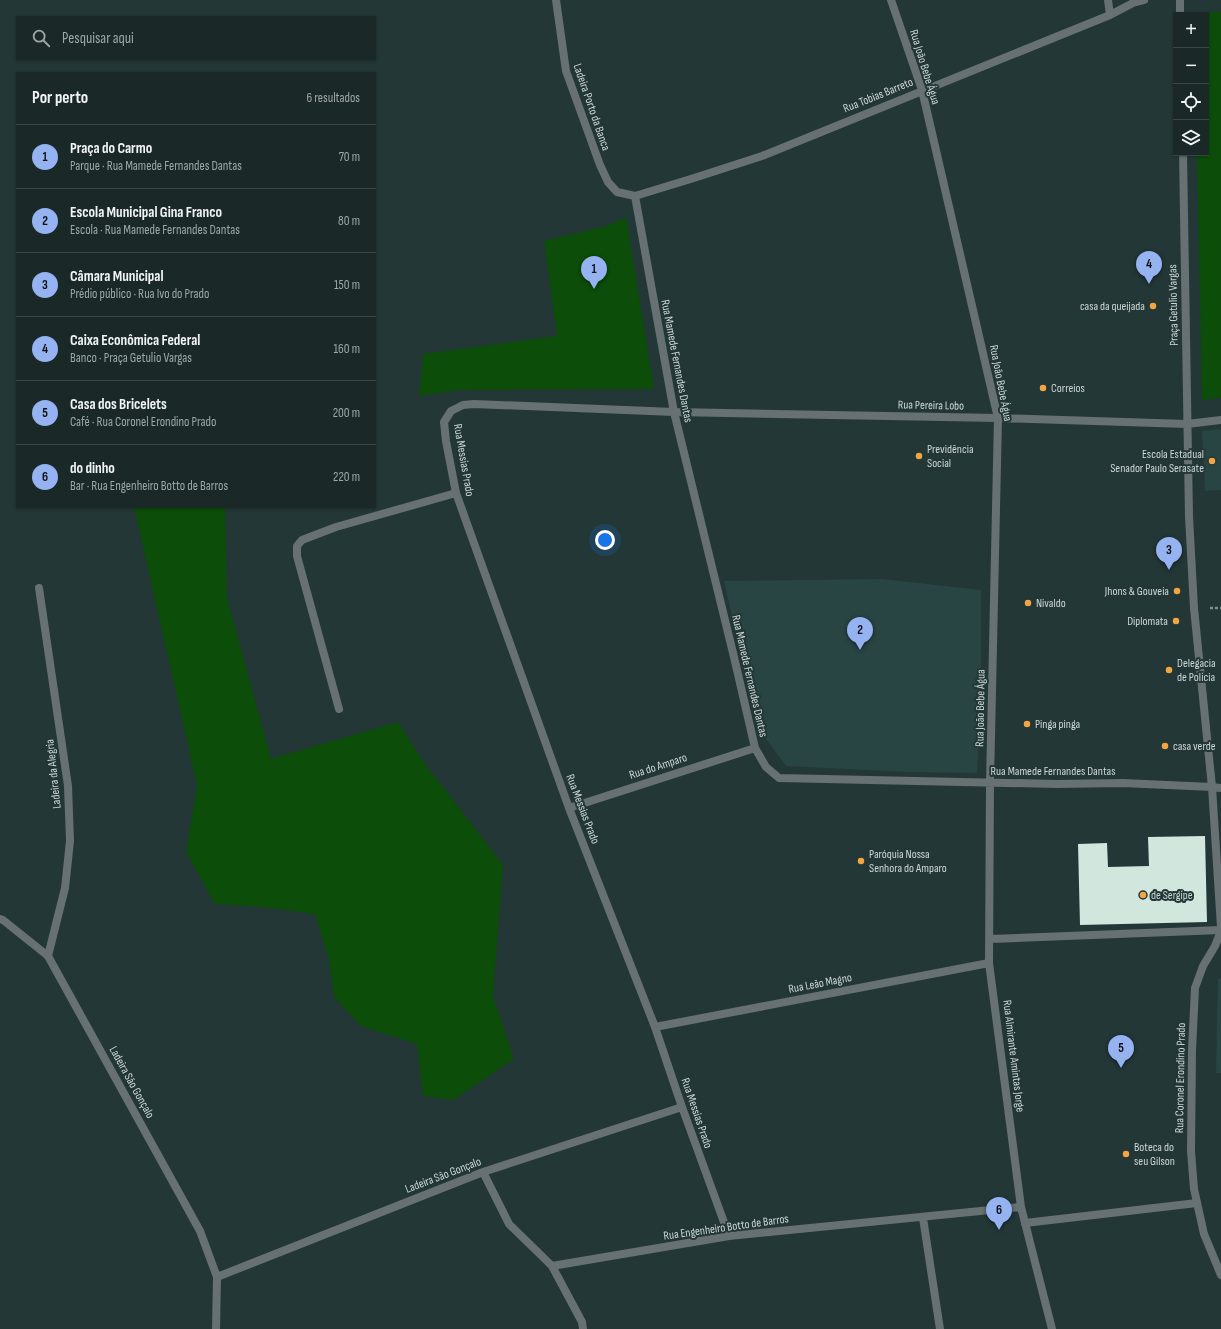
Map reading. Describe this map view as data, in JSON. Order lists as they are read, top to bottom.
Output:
{
  "streets": {
    "street": [
      "Rua João Bebe Água",
      "Rua Tobias Barreto",
      "Ladeira Porto da Banca",
      "Praça Getulio Vargas",
      "Rua Mamede Fernandes Dantas",
      "Rua Pereira Lobo",
      "Rua Messias Prado",
      "Rua do Amparo",
      "Ladeira da Alegria",
      "Rua Leão Magno",
      "Rua Almirante Amintas Jorge",
      "Rua Coronel Erondino Prado",
      "Ladeira São Gonçalo",
      "Rua Engenheiro Botto de Barros"
    ]
  },
  "crossings": [
    ["Rua João Bebe Água", "Rua Tobias Barreto"],
    ["Rua João Bebe Água", "Rua Mamede Fernandes Dantas"],
    ["Rua João Bebe Água", "Rua Pereira Lobo"],
    ["Rua João Bebe Água", "Rua Almirante Amintas Jorge"],
    ["Rua Tobias Barreto", "Ladeira Porto da Banca"],
    ["Rua Tobias Barreto", "Rua Mamede Fernandes Dantas"],
    ["Praça Getulio Vargas", "Rua Mamede Fernandes Dantas"],
    ["Praça Getulio Vargas", "Rua Pereira Lobo"],
    ["Praça Getulio Vargas", "Rua Coronel Erondino Prado"],
    ["Rua Mamede Fernandes Dantas", "Rua Pereira Lobo"],
    ["Rua Mamede Fernandes Dantas", "Rua Messias Prado"],
    ["Rua Mamede Fernandes Dantas", "Rua do Amparo"],
    ["Rua Mamede Fernandes Dantas", "Rua Almirante Amintas Jorge"],
    ["Rua Mamede Fernandes Dantas", "Rua Coronel Erondino Prado"],
    ["Rua Pereira Lobo", "Rua Messias Prado"],
    ["Rua Messias Prado", "Rua do Amparo"],
    ["Rua Messias Prado", "Rua Leão Magno"],
    ["Rua Messias Prado", "Ladeira São Gonçalo"],
    ["Rua Messias Prado", "Rua Engenheiro Botto de Barros"],
    ["Ladeira da Alegria", "Ladeira São Gonçalo"],
    ["Rua Leão Magno", "Rua Almirante Amintas Jorge"],
    ["Rua Almirante Amintas Jorge", "Rua Engenheiro Botto de Barros"]
  ],
  "places": [
    "casa da queijada",
    "Correios",
    "Previdência Social",
    "Escola Estadual Senador Paulo Serasate",
    "Jhons & Gouveia",
    "Nivaldo",
    "Diplomata",
    "Delegacia de Policia",
    "Pinga pinga",
    "casa verde",
    "Paróquia Nossa Senhora do Amparo",
    "de Sergipe",
    "Boteca do seu Gilson"
  ],
  "page": {
    "map_buttons": ["+", "−"],
    "search": "Pesquisar aqui",
    "heading": ["Por perto", "6 resultados"],
    "list": [
      {
        "mark": "1",
        "name": "Praça do Carmo",
        "note": "Parque · Rua Mamede Fernandes Dantas",
        "value": "70 m"
      },
      {
        "mark": "2",
        "name": "Escola Municipal Gina Franco",
        "note": "Escola · Rua Mamede Fernandes Dantas",
        "value": "80 m"
      },
      {
        "mark": "3",
        "name": "Câmara Municipal",
        "note": "Prédio público · Rua Ivo do Prado",
        "value": "150 m"
      },
      {
        "mark": "4",
        "name": "Caixa Econômica Federal",
        "note": "Banco · Praça Getulio Vargas",
        "value": "160 m"
      },
      {
        "mark": "5",
        "name": "Casa dos Bricelets",
        "note": "Café · Rua Coronel Erondino Prado",
        "value": "200 m"
      },
      {
        "mark": "6",
        "name": "do dinho",
        "note": "Bar · Rua Engenheiro Botto de Barros",
        "value": "220 m"
      }
    ],
    "pins": [
      "4",
      "1",
      "3",
      "2",
      "5",
      "6"
    ]
  }
}
